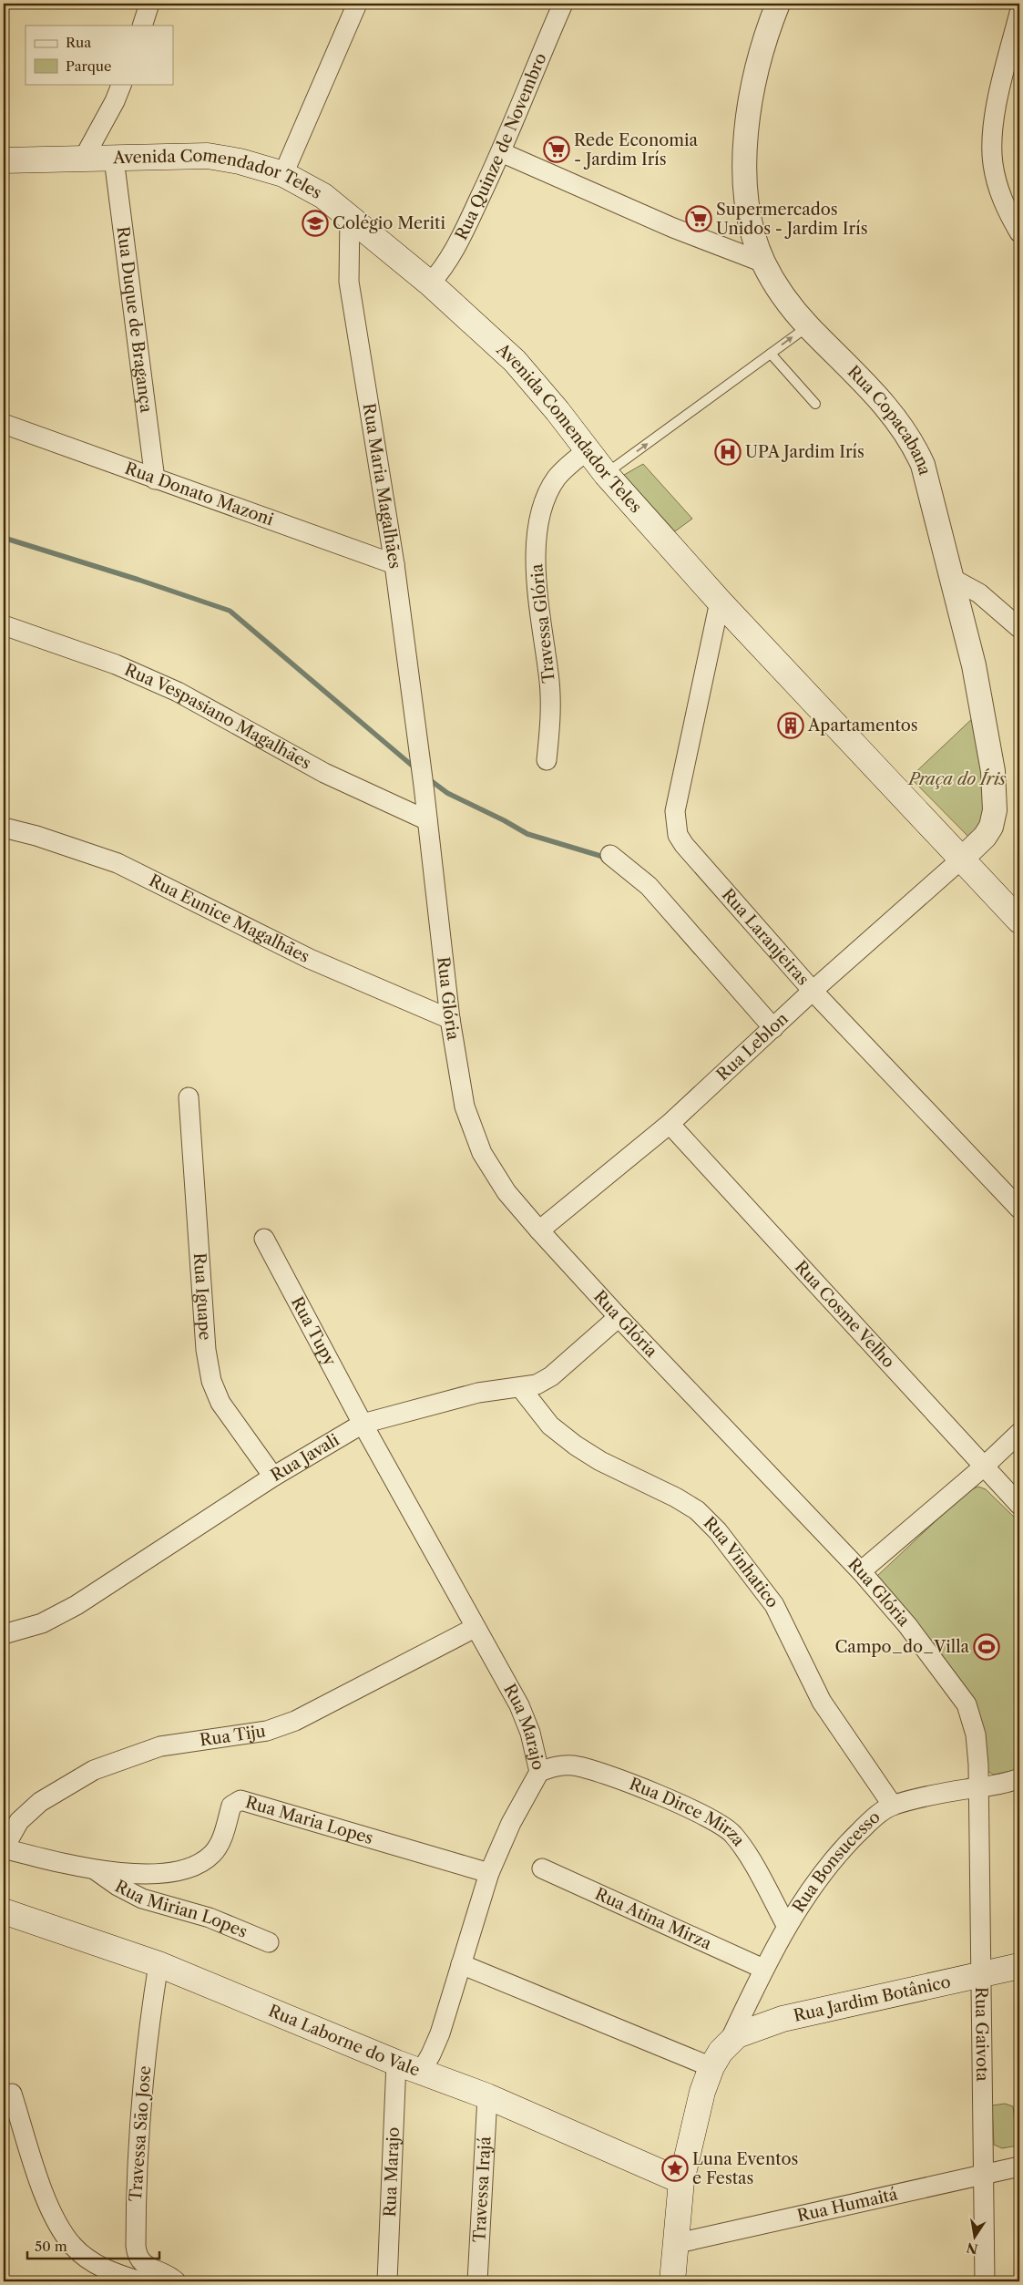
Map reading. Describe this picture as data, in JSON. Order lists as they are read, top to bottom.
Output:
{
  "streets": {
    "main road": ["Avenida Comendador Teles", "Rua Jardim Botânico", "Rua Laborne do Vale"],
    "street": [
      "Rua Quinze de Novembro",
      "Rua Duque de Bragança",
      "Rua Copacabana",
      "Rua Maria Magalhães",
      "Rua Donato Mazoni",
      "Travessa Glória",
      "Rua Vespasiano Magalhães",
      "Rua Eunice Magalhães",
      "Rua Laranjeiras",
      "Rua Glória",
      "Rua Leblon",
      "Rua Iguape",
      "Rua Cosme Velho",
      "Rua Tupy",
      "Rua Javali",
      "Rua Vinhatico",
      "Rua Marajo",
      "Rua Tiju",
      "Rua Dirce Mirza",
      "Rua Maria Lopes",
      "Rua Bonsucesso",
      "Rua Mirian Lopes",
      "Rua Atina Mirza",
      "Rua Gaivota",
      "Travessa Sāo Jose",
      "Travessa Irajá",
      "Rua Humaitá"
    ]
  },
  "crossings": [
    ["Rua Quinze de Novembro", "Avenida Comendador Teles"],
    ["Avenida Comendador Teles", "Rua Duque de Bragança"],
    ["Avenida Comendador Teles", "Rua Copacabana"],
    ["Avenida Comendador Teles", "Rua Maria Magalhães"],
    ["Avenida Comendador Teles", "Travessa Glória"],
    ["Avenida Comendador Teles", "Rua Laranjeiras"],
    ["Avenida Comendador Teles", "Rua Leblon"],
    ["Rua Duque de Bragança", "Rua Donato Mazoni"],
    ["Rua Copacabana", "Rua Leblon"],
    ["Rua Maria Magalhães", "Rua Donato Mazoni"],
    ["Rua Maria Magalhães", "Rua Glória"],
    ["Rua Vespasiano Magalhães", "Rua Glória"],
    ["Rua Eunice Magalhães", "Rua Glória"],
    ["Rua Laranjeiras", "Rua Leblon"],
    ["Rua Glória", "Rua Leblon"],
    ["Rua Glória", "Rua Javali"],
    ["Rua Glória", "Rua Bonsucesso"],
    ["Rua Glória", "Rua Gaivota"],
    ["Rua Leblon", "Rua Cosme Velho"],
    ["Rua Iguape", "Rua Javali"],
    ["Rua Tupy", "Rua Javali"],
    ["Rua Tupy", "Rua Marajo"],
    ["Rua Javali", "Rua Vinhatico"],
    ["Rua Javali", "Rua Marajo"],
    ["Rua Vinhatico", "Rua Bonsucesso"],
    ["Rua Marajo", "Rua Tiju"],
    ["Rua Marajo", "Rua Dirce Mirza"],
    ["Rua Marajo", "Rua Maria Lopes"],
    ["Rua Marajo", "Rua Laborne do Vale"],
    ["Rua Tiju", "Rua Maria Lopes"],
    ["Rua Dirce Mirza", "Rua Bonsucesso"],
    ["Rua Maria Lopes", "Rua Mirian Lopes"],
    ["Rua Bonsucesso", "Rua Atina Mirza"],
    ["Rua Bonsucesso", "Rua Jardim Botânico"],
    ["Rua Bonsucesso", "Rua Gaivota"],
    ["Rua Jardim Botânico", "Rua Gaivota"],
    ["Rua Gaivota", "Rua Humaitá"],
    ["Rua Laborne do Vale", "Travessa Sāo Jose"],
    ["Rua Laborne do Vale", "Travessa Irajá"]
  ],
  "parks": ["Praça do Íris"],
  "places": {
    "supermarket": ["Rede Economia - Jardim Irís", "Supermercados Unidos - Jardim Irís"],
    "school or university": ["Colégio Meriti"],
    "hospital": ["UPA Jardim Irís"],
    "building": ["Apartamentos"],
    "sports": ["Campo_do_Villa"],
    "place": ["Luna Eventos e Festas"]
  },
  "legend": ["Rua", "Parque"],
  "scale_bar": "50 m",
  "north": "bottom"
}
